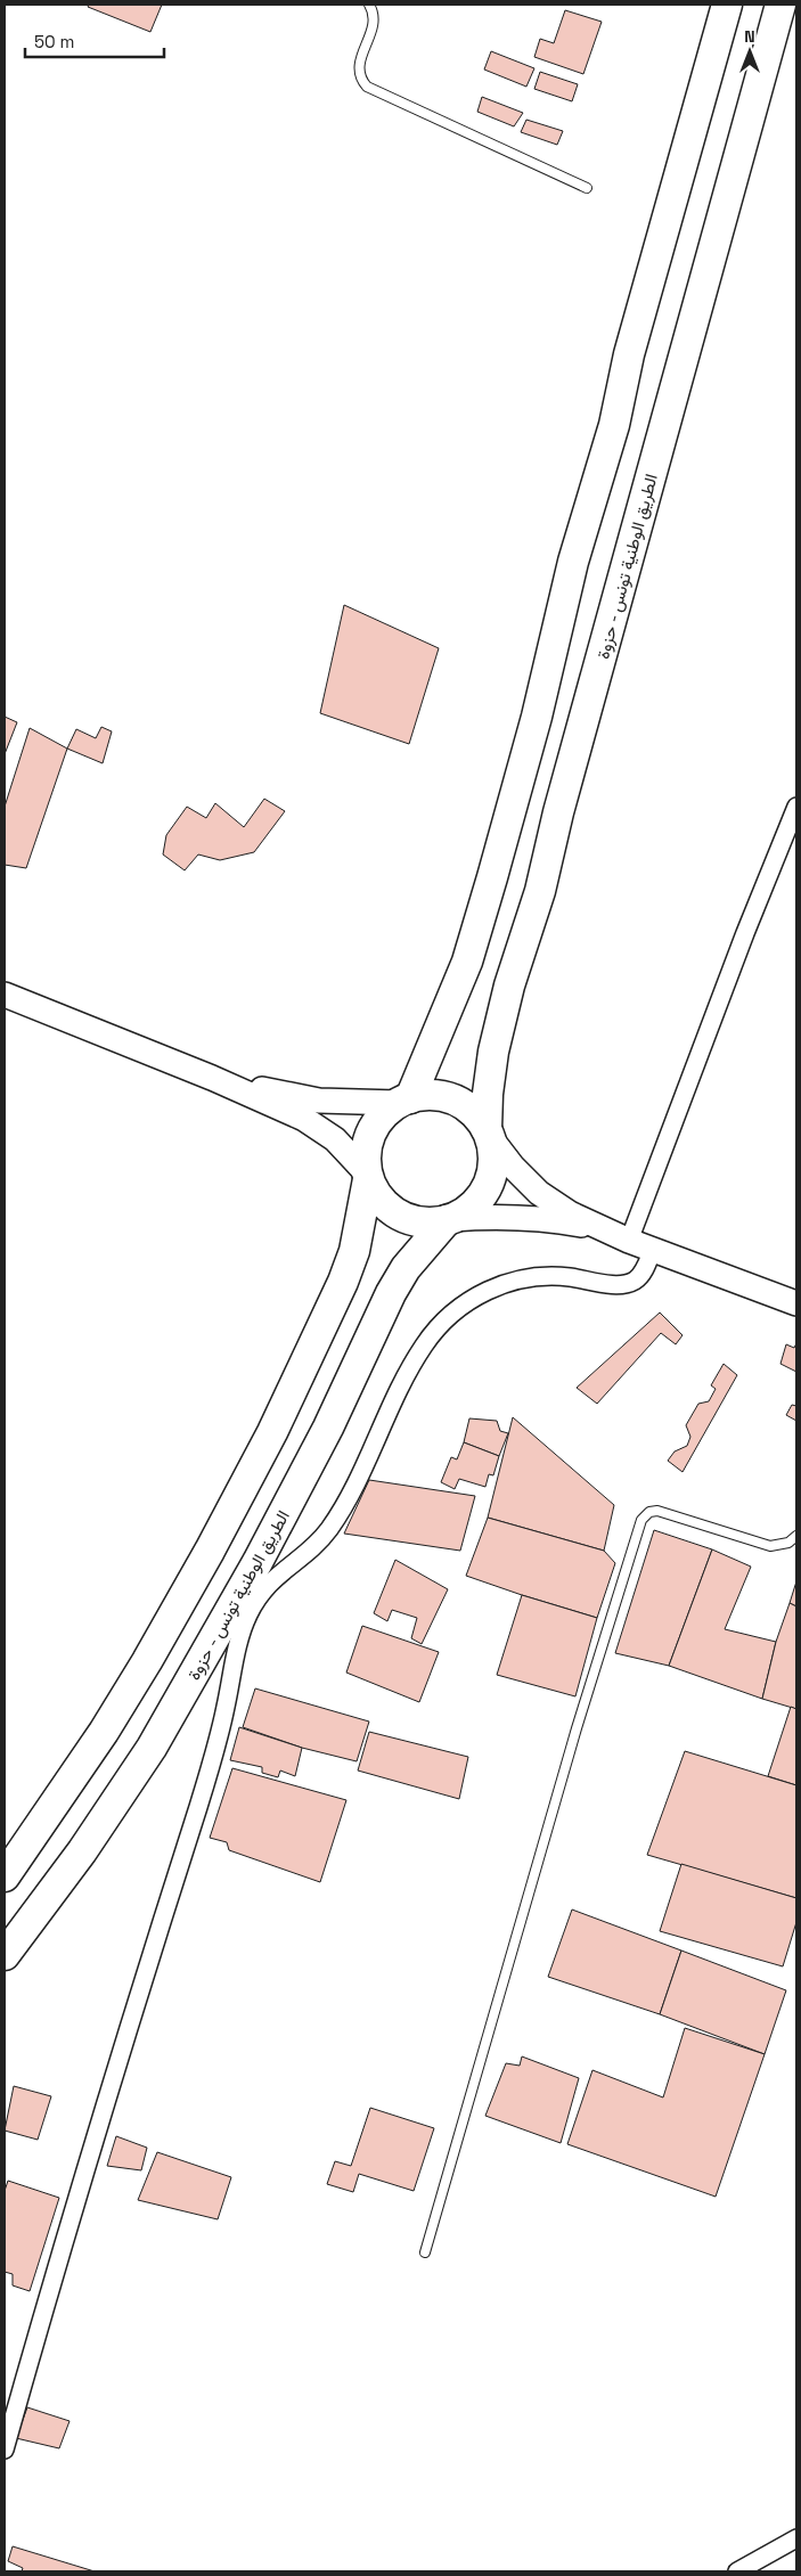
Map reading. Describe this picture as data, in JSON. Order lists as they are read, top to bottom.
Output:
{
  "streets": {
    "highway": ["الطريق الوطنية تونس - حزوة"]
  },
  "scale_bar": "50 m",
  "north": "top"
}
